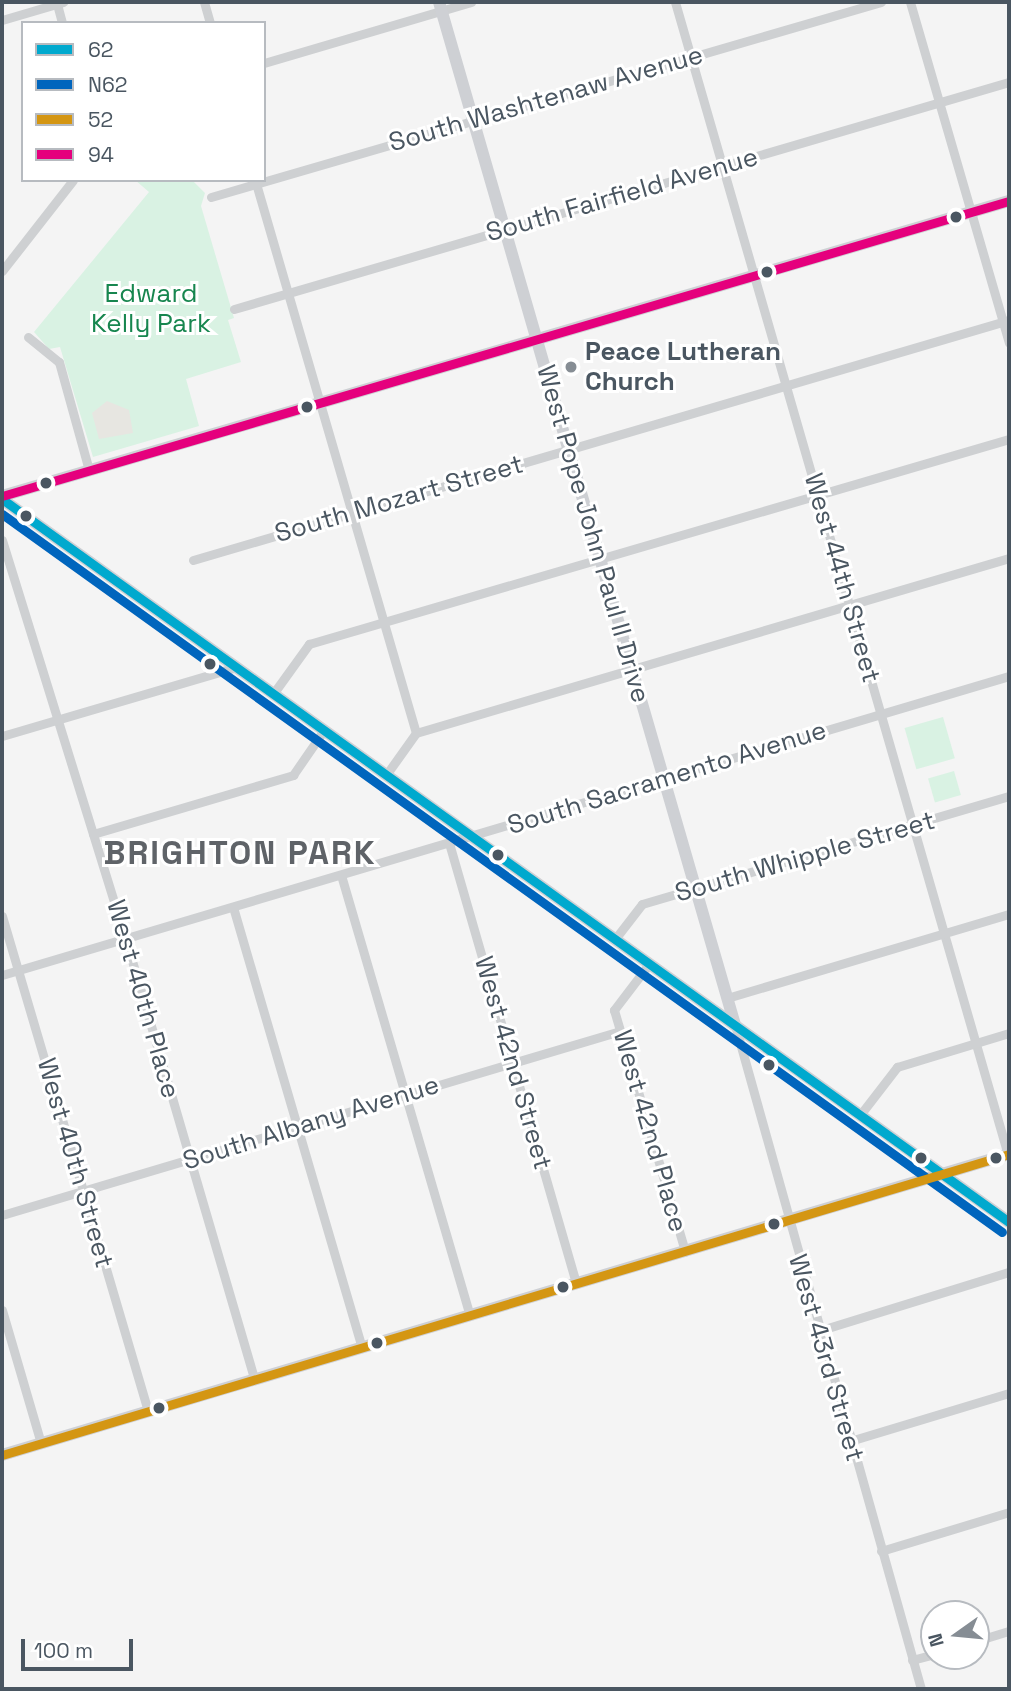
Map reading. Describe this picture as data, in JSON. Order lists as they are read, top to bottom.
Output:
{
  "streets": {
    "main road": ["West Pope John Paul II Drive"],
    "street": [
      "South Washtenaw Avenue",
      "South Fairfield Avenue",
      "South Mozart Street",
      "West 44th Street",
      "South Sacramento Avenue",
      "South Whipple Street",
      "West 40th Place",
      "West 42nd Street",
      "South Albany Avenue",
      "West 42nd Place",
      "West 40th Street",
      "West 43rd Street"
    ]
  },
  "crossings": [
    ["South Washtenaw Avenue", "West Pope John Paul II Drive"],
    ["South Washtenaw Avenue", "West 44th Street"],
    ["South Fairfield Avenue", "West Pope John Paul II Drive"],
    ["South Fairfield Avenue", "West 44th Street"],
    ["South Mozart Street", "West Pope John Paul II Drive"],
    ["South Mozart Street", "West 44th Street"],
    ["West Pope John Paul II Drive", "South Sacramento Avenue"],
    ["West Pope John Paul II Drive", "South Whipple Street"],
    ["West Pope John Paul II Drive", "West 43rd Street"],
    ["West 44th Street", "South Sacramento Avenue"],
    ["West 44th Street", "South Whipple Street"],
    ["South Sacramento Avenue", "West 40th Place"],
    ["South Sacramento Avenue", "West 42nd Street"],
    ["South Sacramento Avenue", "West 40th Street"],
    ["West 40th Place", "South Albany Avenue"],
    ["West 42nd Street", "South Albany Avenue"],
    ["South Albany Avenue", "West 42nd Place"],
    ["South Albany Avenue", "West 40th Street"]
  ],
  "districts": ["BRIGHTON PARK"],
  "parks": ["Edward Kelly Park"],
  "places": ["Peace Lutheran Church"],
  "lines": [
    "transit line 94",
    "transit line 62",
    "transit line N62",
    "transit line 52"
  ],
  "legend": [
    "62",
    "N62",
    "52",
    "94"
  ],
  "scale_bar": "100 m",
  "north": "left"
}
